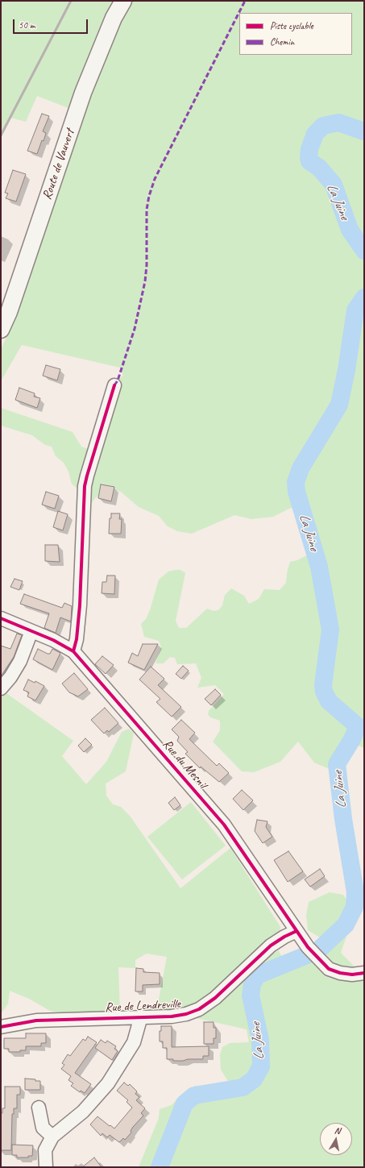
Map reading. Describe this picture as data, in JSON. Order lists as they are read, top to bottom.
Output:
{
  "streets": {
    "main road": ["Route de Vauvert"],
    "street": ["Rue du Mesnil", "Rue de Lendreville"]
  },
  "crossings": [
    ["Rue du Mesnil", "Rue de Lendreville"]
  ],
  "water": ["La Juine"],
  "legend": ["Piste cyclable", "Chemin"],
  "scale_bar": "50 m",
  "north": "top"
}
